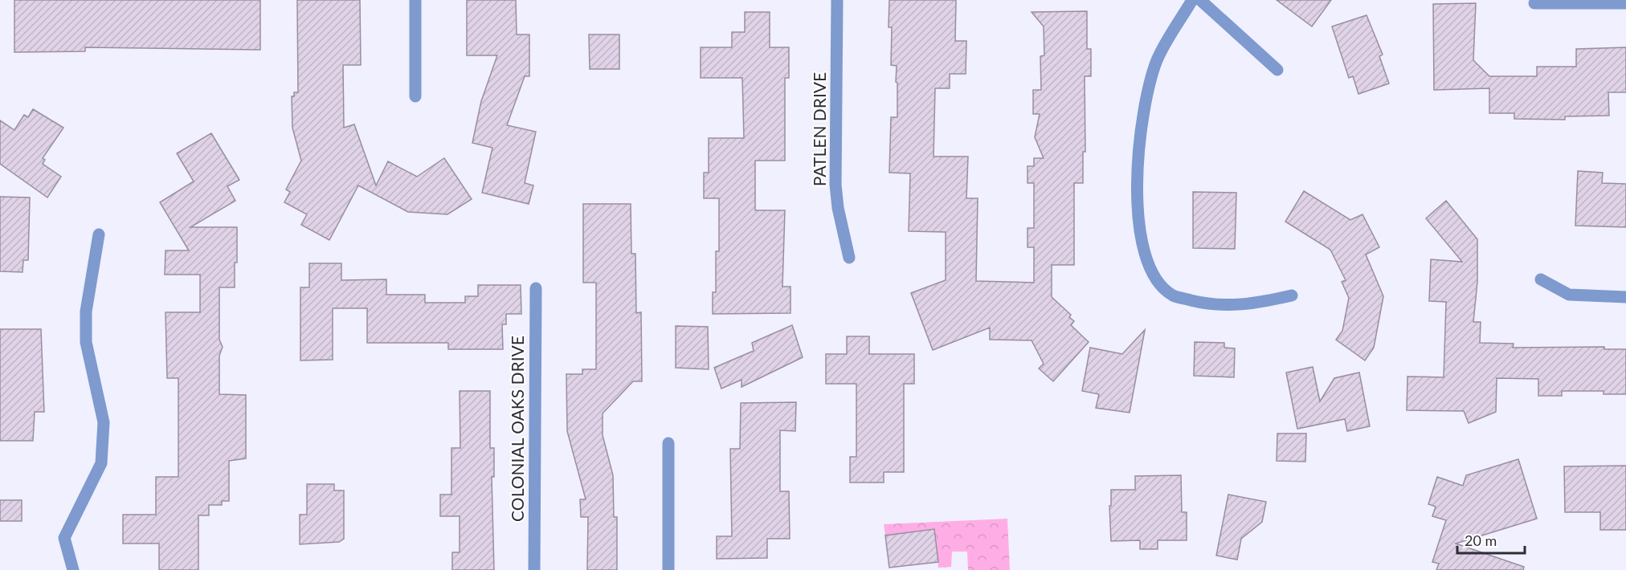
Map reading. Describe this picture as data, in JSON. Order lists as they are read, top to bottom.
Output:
{
  "streets": {
    "street": ["PATLEN DRIVE", "COLONIAL OAKS DRIVE"]
  },
  "scale_bar": "20 m"
}
